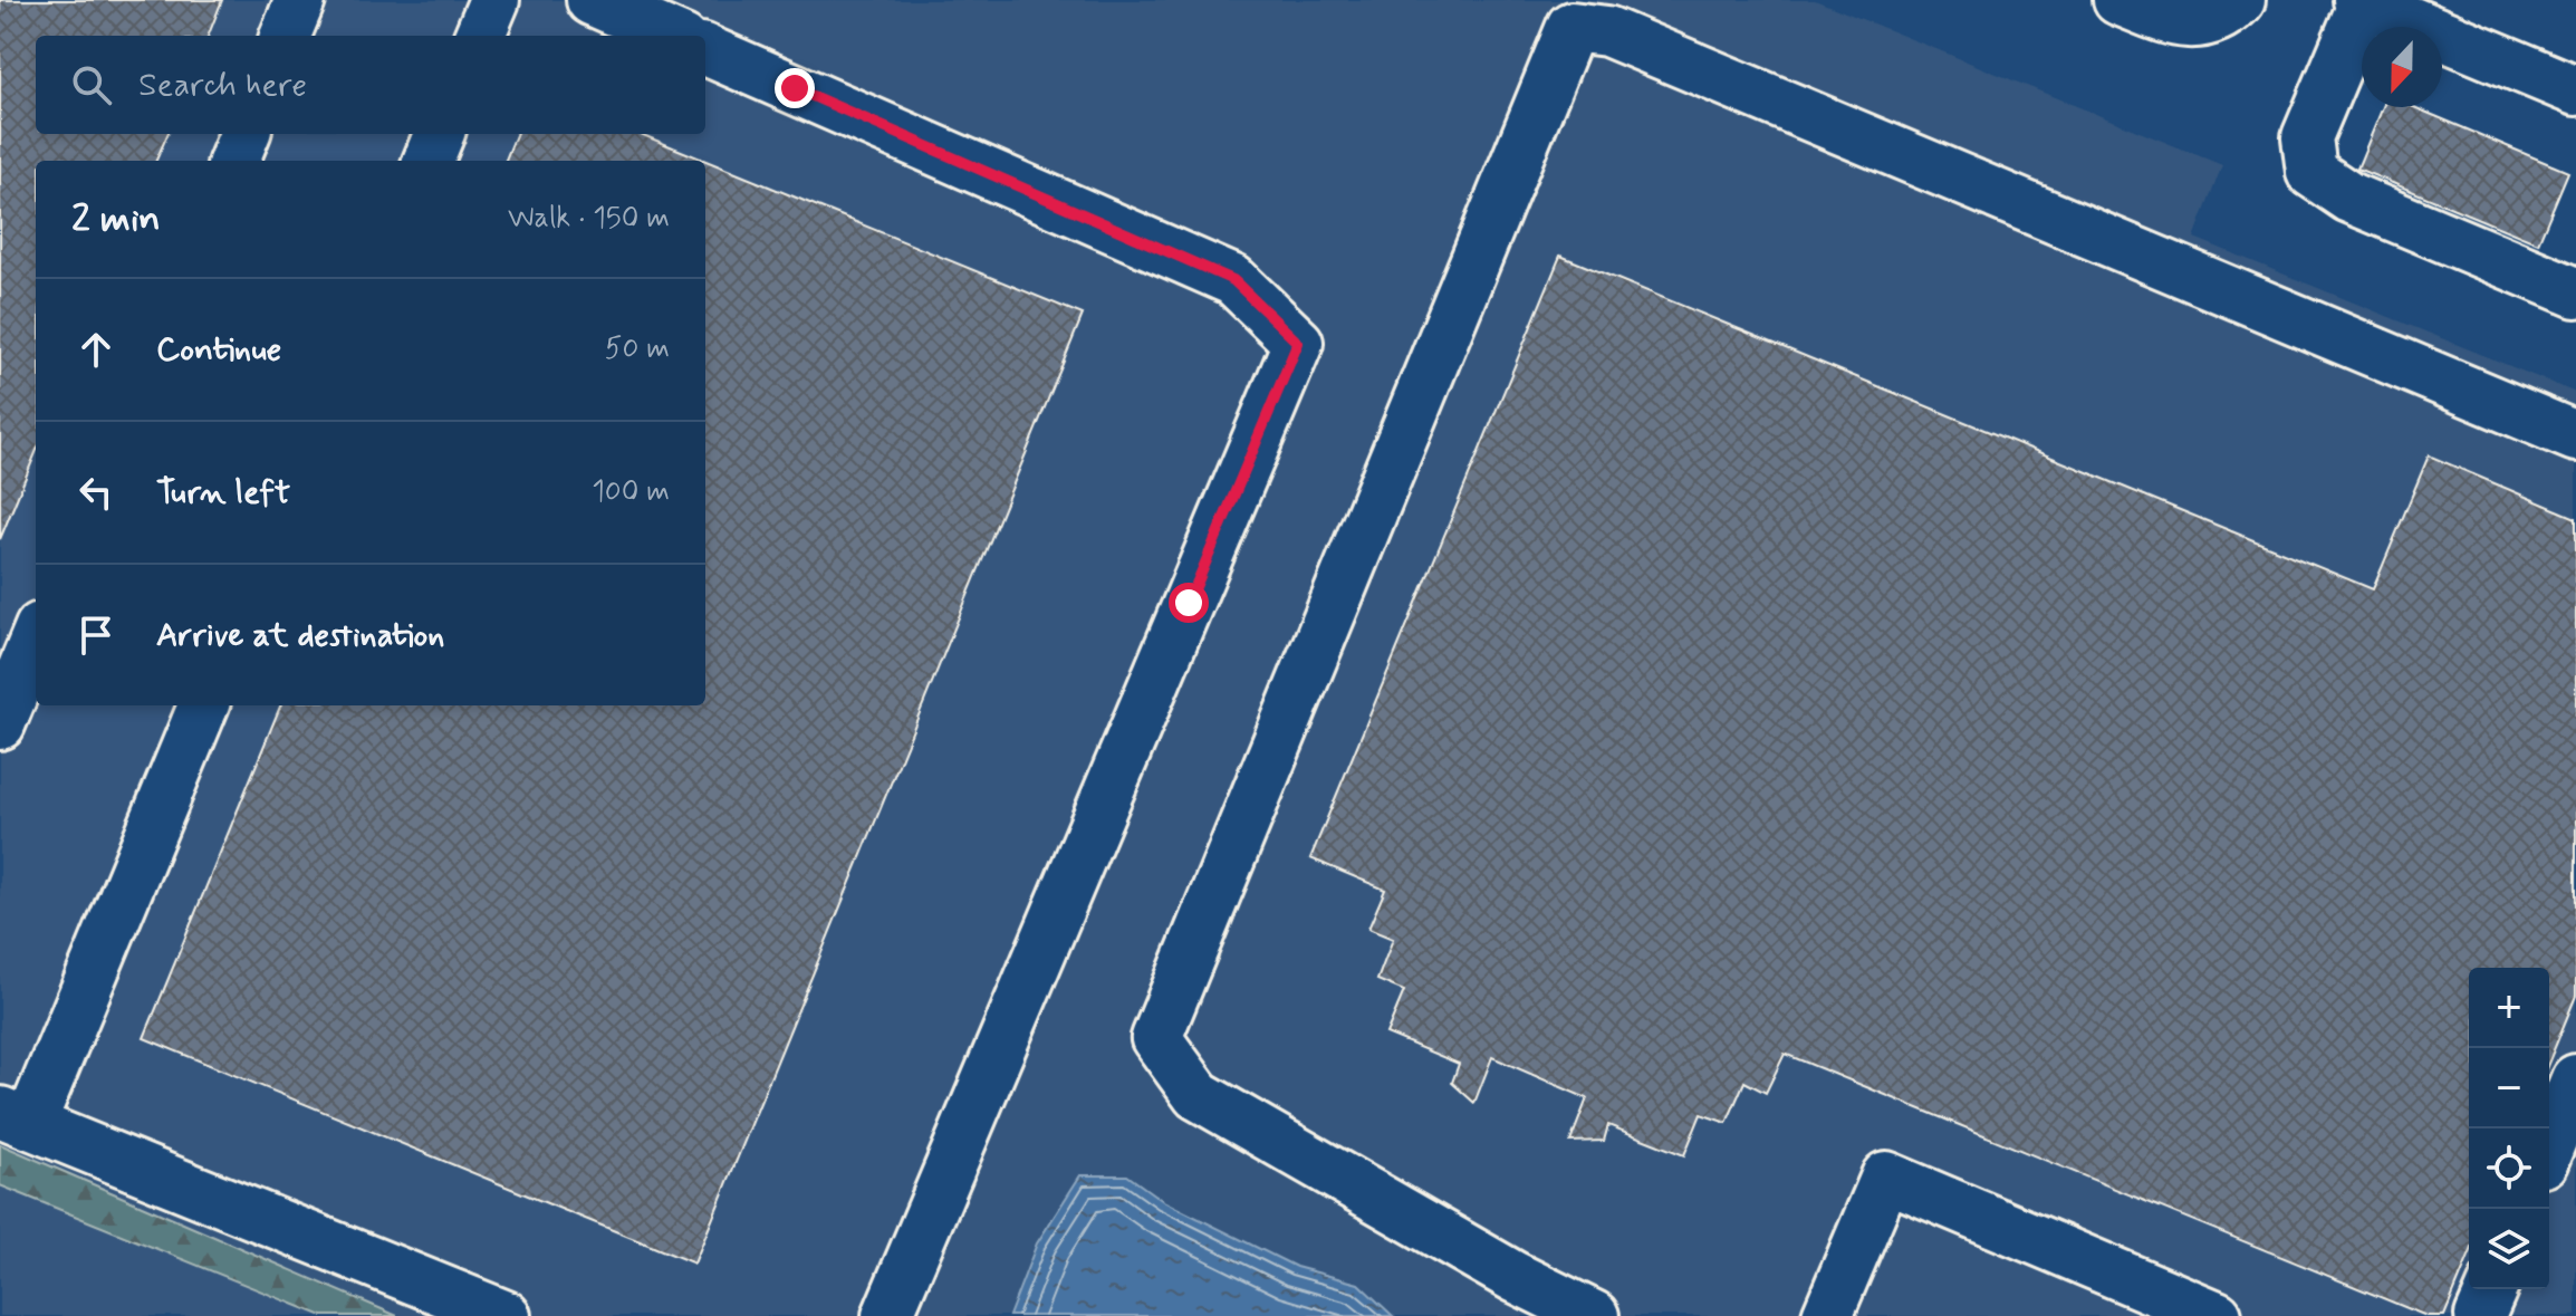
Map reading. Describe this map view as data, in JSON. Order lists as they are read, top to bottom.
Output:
{
  "north": "bottom",
  "page": {
    "search": "Search here",
    "heading": ["2 min", "Walk · 150 m"],
    "list": [
      ["Continue", "50 m"],
      ["Turn left", "100 m"],
      "Arrive at destination"
    ],
    "map_buttons": ["+", "−"]
  }
}
